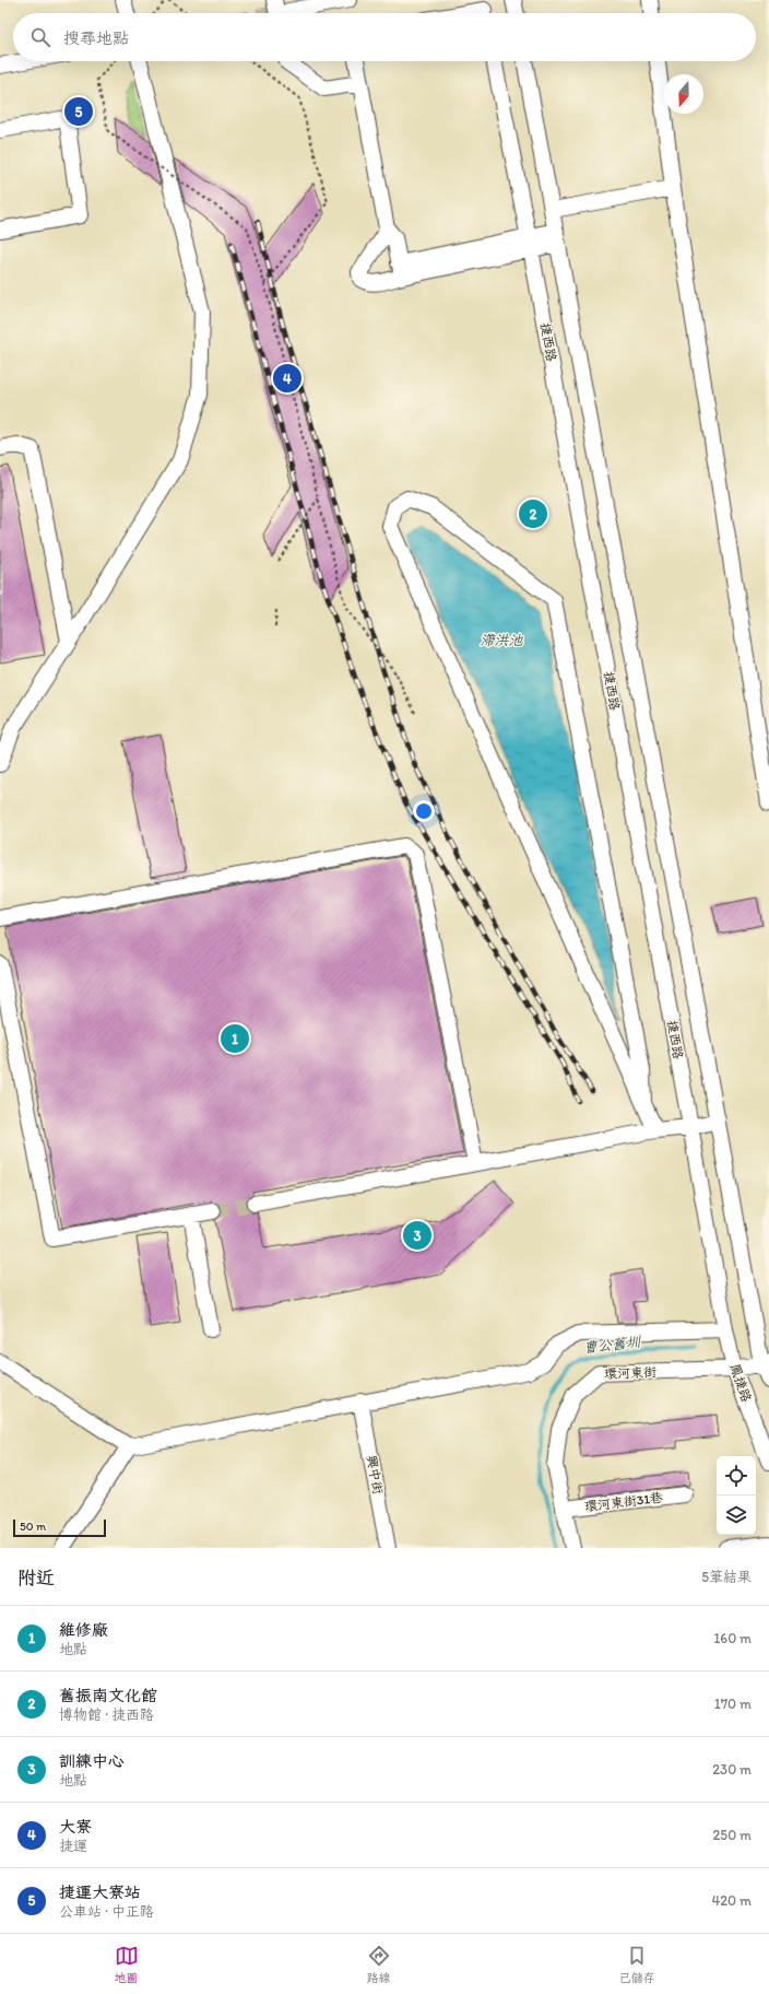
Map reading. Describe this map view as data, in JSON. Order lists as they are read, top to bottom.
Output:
{
  "streets": {
    "street": [
      "捷西路",
      "環河東街",
      "鳳捷路",
      "興中街",
      "環河東街31巷"
    ]
  },
  "crossings": [
    ["捷西路", "鳳捷路"],
    ["環河東街", "鳳捷路"],
    ["環河東街", "環河東街31巷"]
  ],
  "water": ["滯洪池", "曹公舊圳"],
  "scale_bar": "50 m",
  "north": "bottom",
  "page": {
    "search": "搜尋地點",
    "pins": [
      "5",
      "4",
      "2",
      "1",
      "3"
    ],
    "scale": "50 m",
    "heading": ["附近", "5筆結果"],
    "list": [
      {
        "mark": "1",
        "name": "維修廠",
        "note": "地點",
        "value": "160 m"
      },
      {
        "mark": "2",
        "name": "舊振南文化館",
        "note": "博物館 · 捷西路",
        "value": "170 m"
      },
      {
        "mark": "3",
        "name": "訓練中心",
        "note": "地點",
        "value": "230 m"
      },
      {
        "mark": "4",
        "name": "大寮",
        "note": "捷運",
        "value": "250 m"
      },
      {
        "mark": "5",
        "name": "捷運大寮站",
        "note": "公車站 · 中正路",
        "value": "420 m"
      }
    ],
    "nav": ["地圖", "路線", "已儲存"]
  }
}
